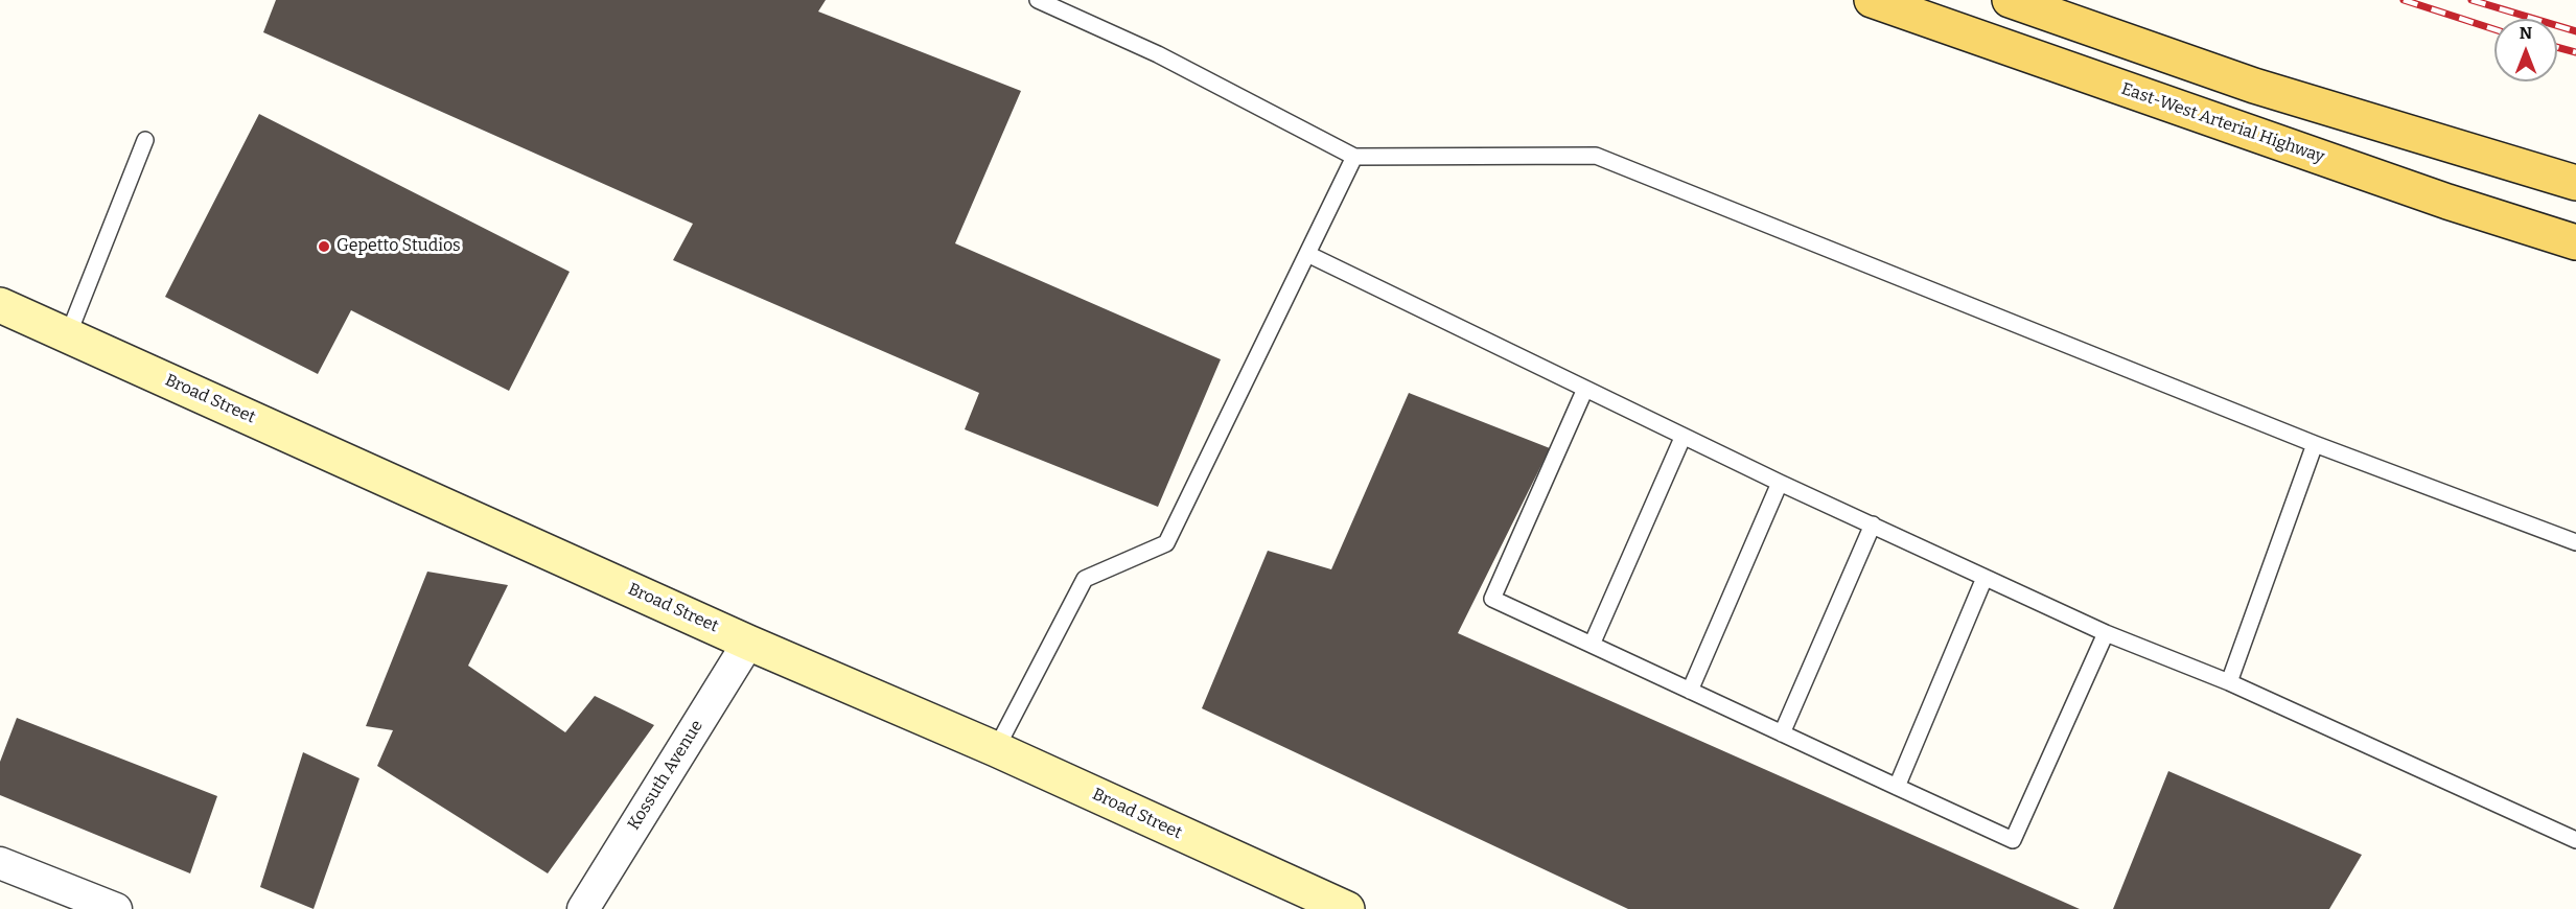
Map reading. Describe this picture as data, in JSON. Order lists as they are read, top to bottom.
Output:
{
  "streets": {
    "main road": ["East-West Arterial Highway", "Broad Street"],
    "street": ["Kossuth Avenue"]
  },
  "crossings": [
    ["Broad Street", "Kossuth Avenue"]
  ],
  "places": ["Gepetto Studios"],
  "north": "top"
}
